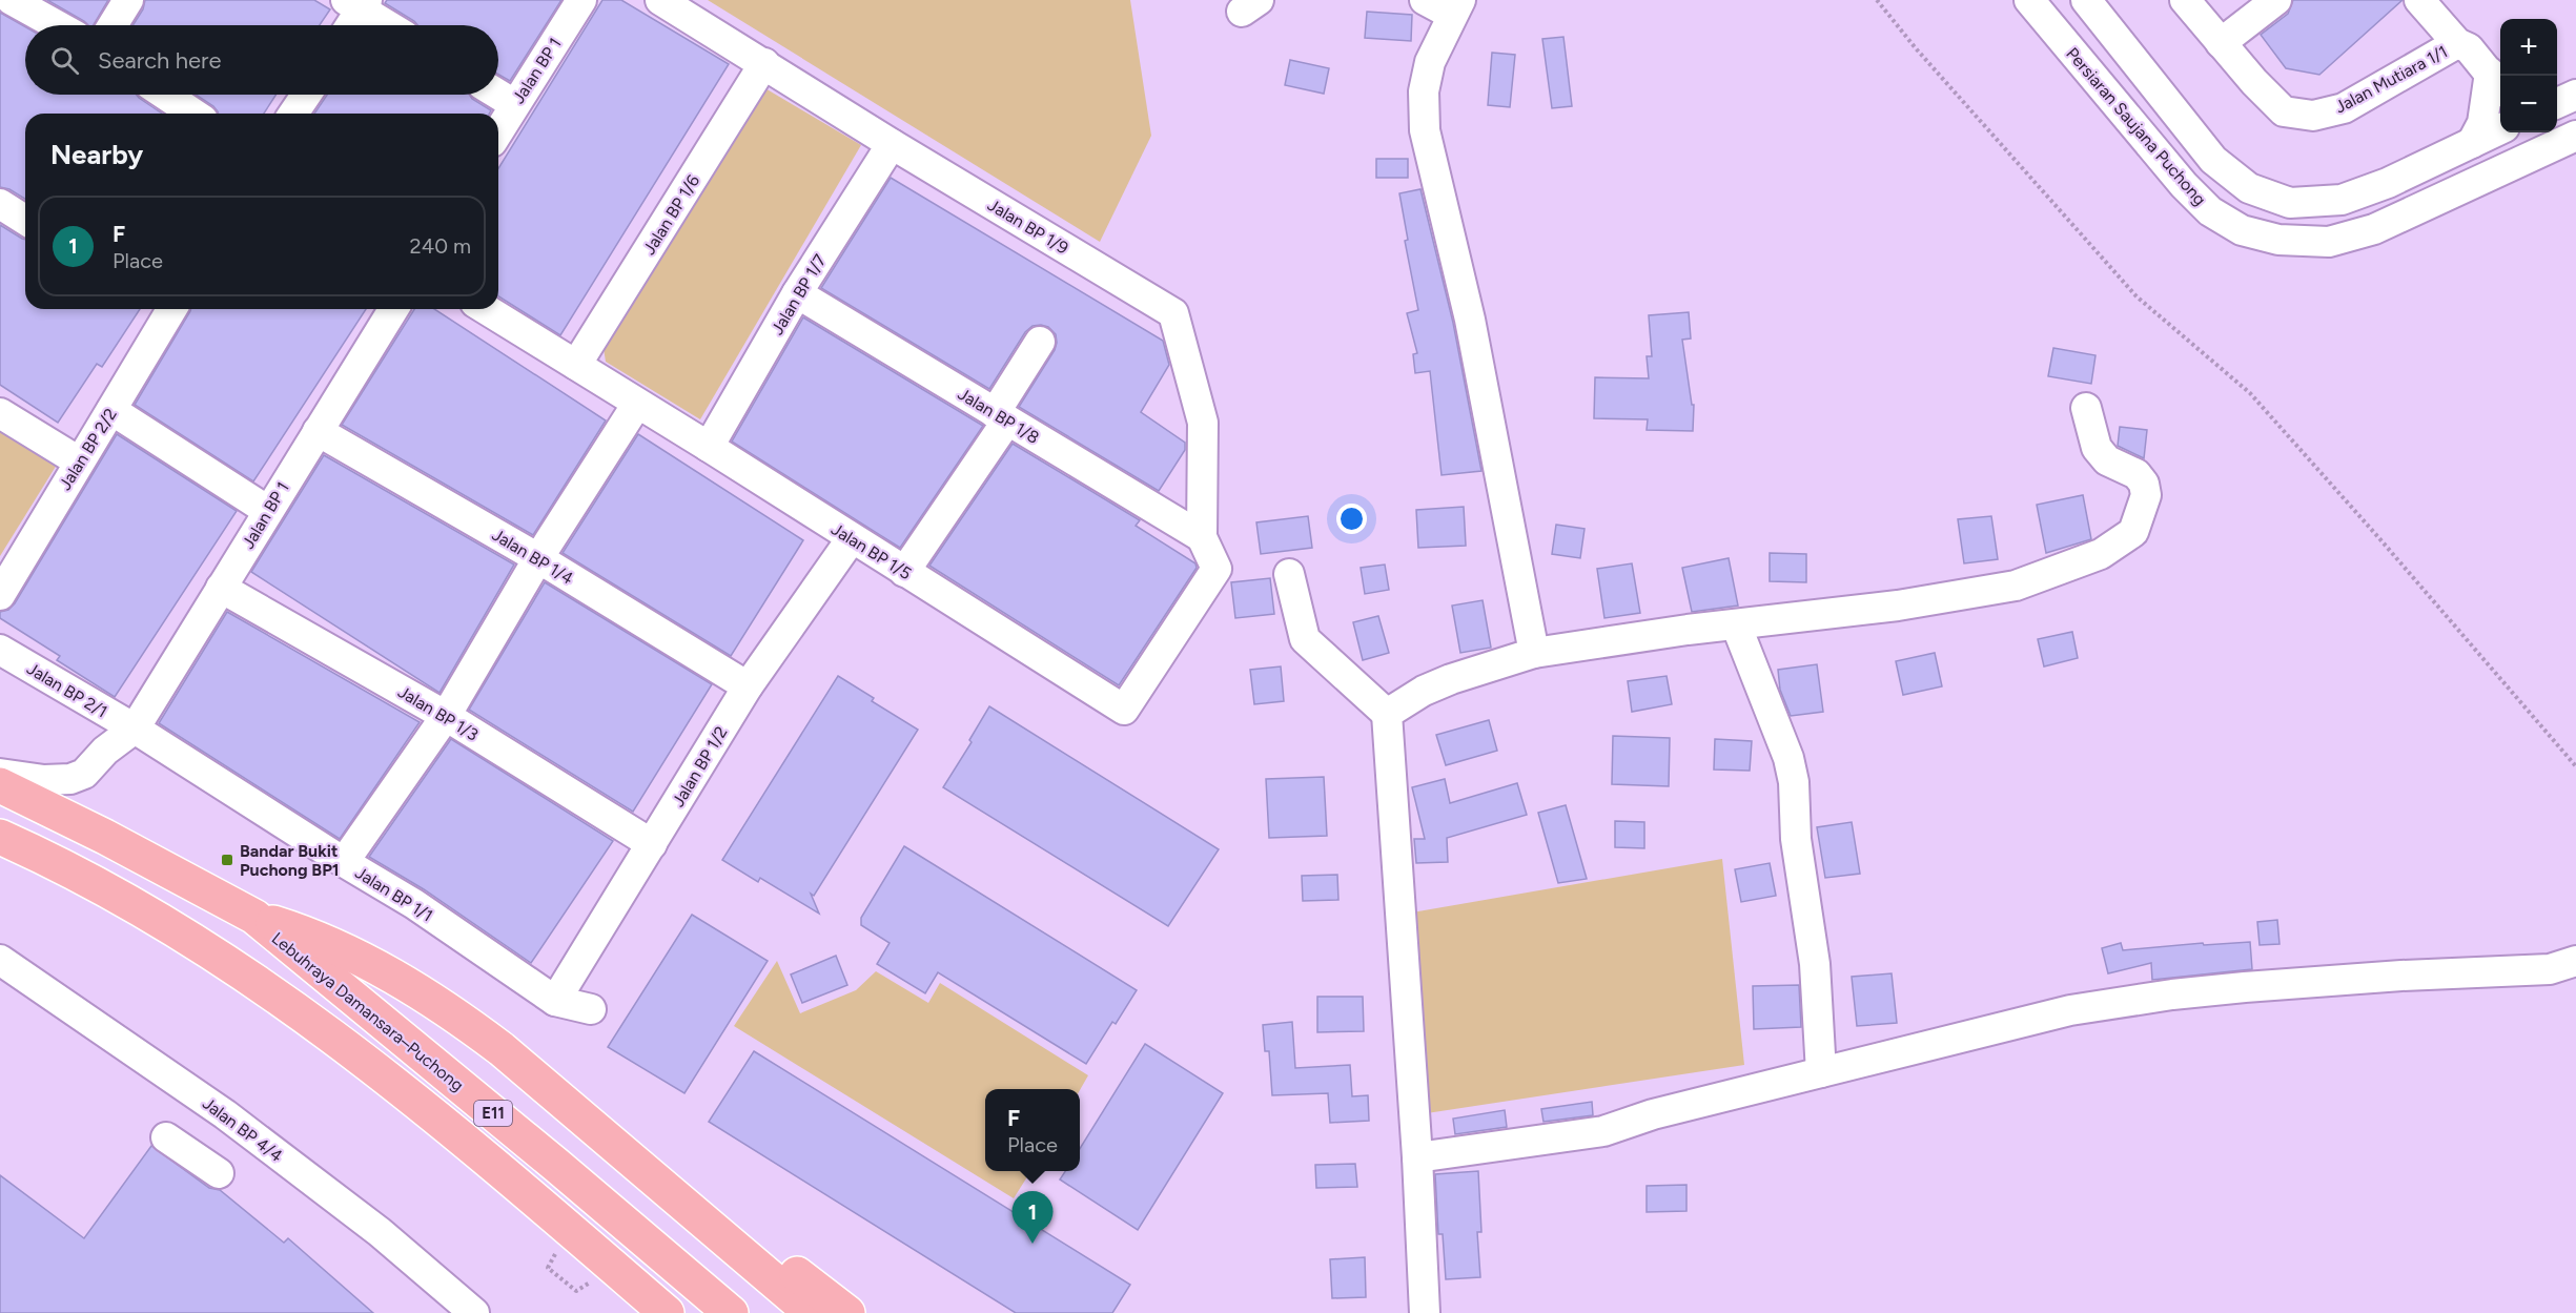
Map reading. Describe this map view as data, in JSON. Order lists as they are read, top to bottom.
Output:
{
  "streets": {
    "highway": ["Lebuhraya Damansara–Puchong", "E11"],
    "street": [
      "Jalan BP 1",
      "Jalan Mutiara 1/1",
      "Persiaran Saujana Puchong",
      "Jalan BP 1/6",
      "Jalan BP 1/9",
      "Jalan BP 1/7",
      "Jalan BP 1/8",
      "Jalan BP 2/2",
      "Jalan BP 1/5",
      "Jalan BP 1/4",
      "Jalan BP 2/1",
      "Jalan BP 1/3",
      "Jalan BP 1/2",
      "Jalan BP 1/1",
      "Jalan BP 4/4"
    ]
  },
  "crossings": [
    ["Jalan BP 1", "Jalan BP 1/4"],
    ["Jalan BP 1", "Jalan BP 2/1"],
    ["Jalan BP 1", "Jalan BP 1/3"],
    ["Jalan BP 1", "Jalan BP 1/1"],
    ["Jalan BP 1/6", "Jalan BP 1/9"],
    ["Jalan BP 1/6", "Jalan BP 1/5"],
    ["Jalan BP 1/9", "Jalan BP 1/7"],
    ["Jalan BP 1/9", "Jalan BP 1/8"],
    ["Jalan BP 1/9", "Jalan BP 1/5"],
    ["Jalan BP 1/7", "Jalan BP 1/8"],
    ["Jalan BP 1/7", "Jalan BP 1/5"],
    ["Jalan BP 1/5", "Jalan BP 1/2"],
    ["Jalan BP 1/4", "Jalan BP 1/2"],
    ["Jalan BP 2/1", "Jalan BP 1/1"],
    ["Jalan BP 1/3", "Jalan BP 1/2"],
    ["Jalan BP 1/2", "Jalan BP 1/1"]
  ],
  "places": {
    "transit": ["Bandar Bukit Puchong BP1"]
  },
  "page": {
    "map_buttons": ["+", "−"],
    "search": "Search here",
    "heading": "Nearby",
    "list": [
      {
        "mark": "1",
        "name": "F",
        "note": "Place",
        "value": "240 m"
      }
    ],
    "popup": ["F", "Place"],
    "pins": "1"
  }
}
